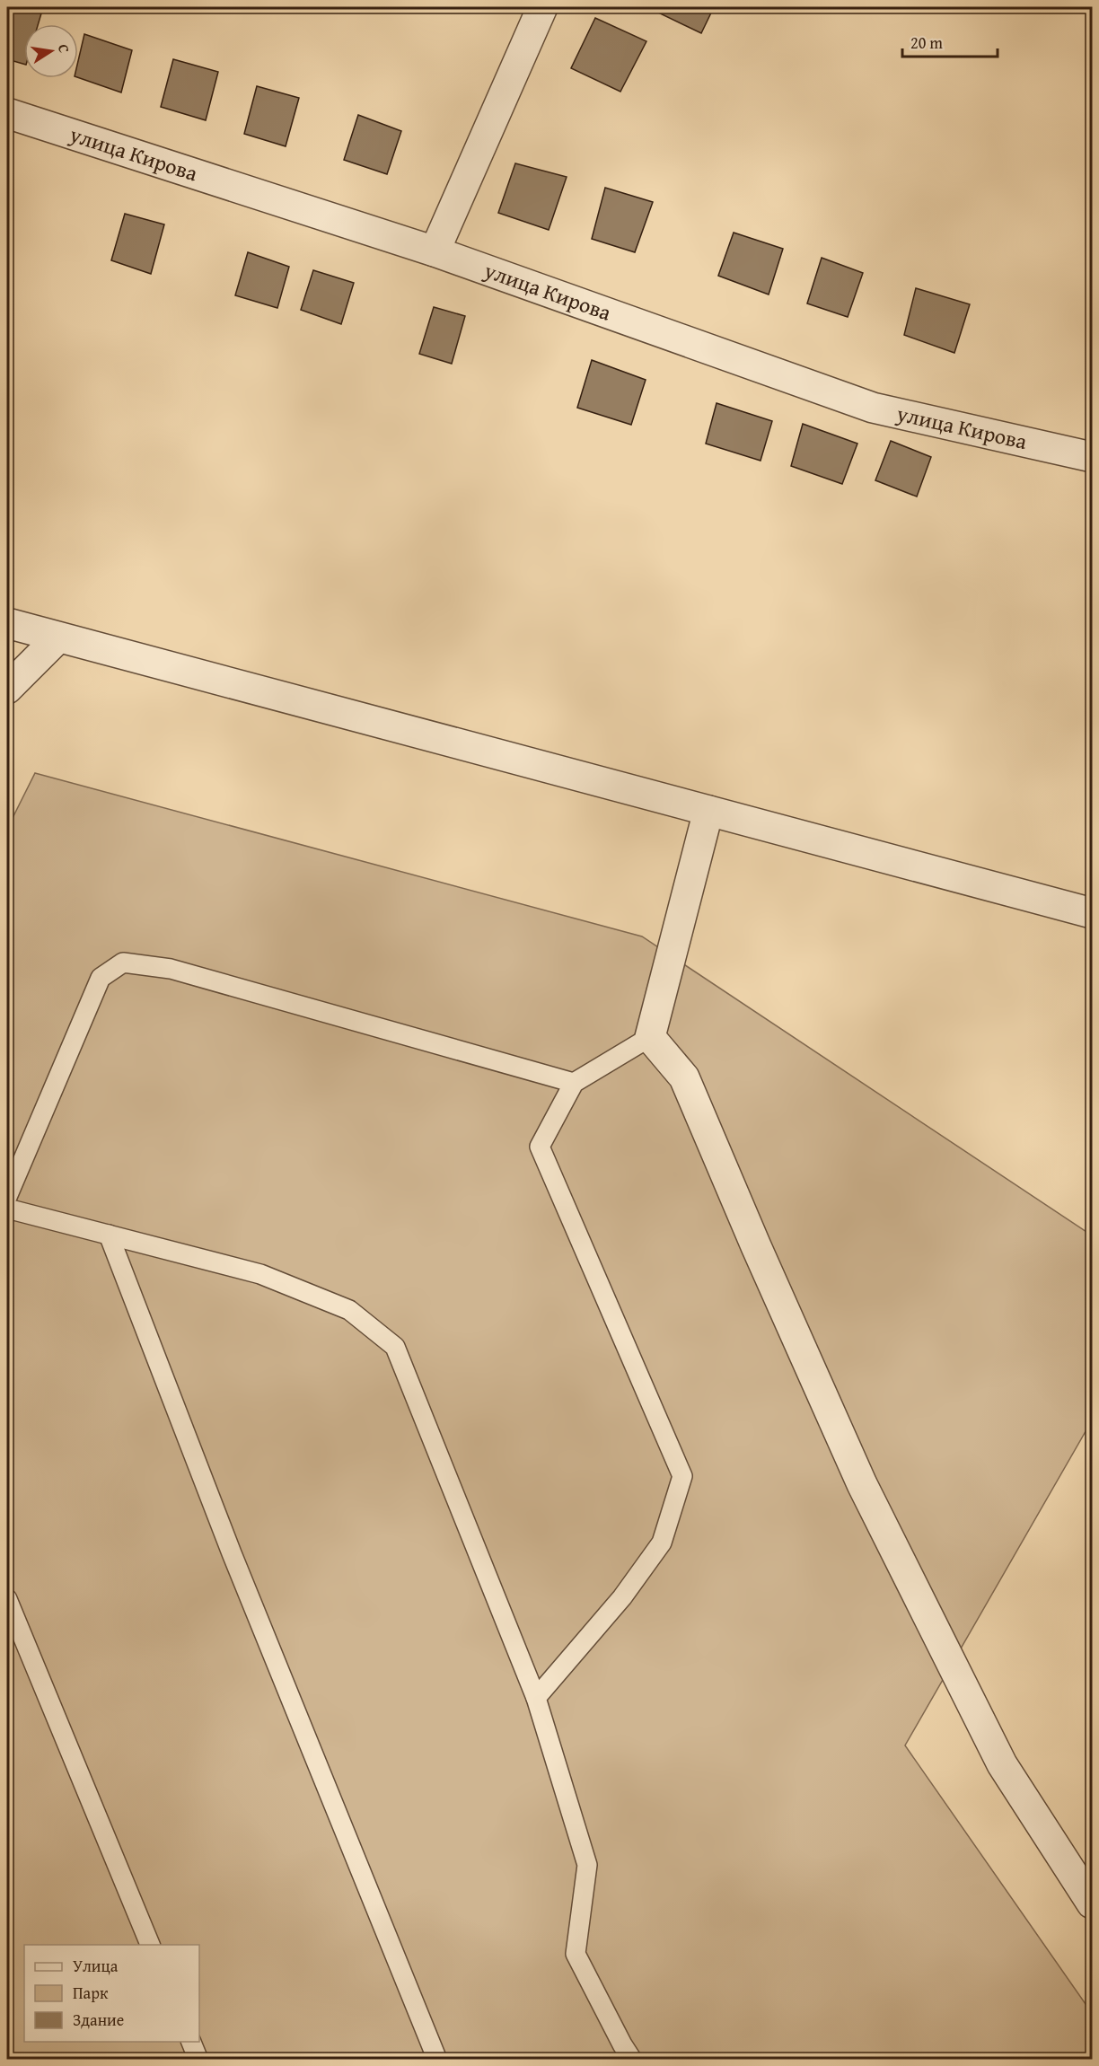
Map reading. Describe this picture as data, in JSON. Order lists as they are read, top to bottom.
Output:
{
  "streets": {
    "street": ["улица Кирова"]
  },
  "legend": ["Улица", "Парк", "Здание"],
  "scale_bar": "20 m",
  "north": "right"
}
